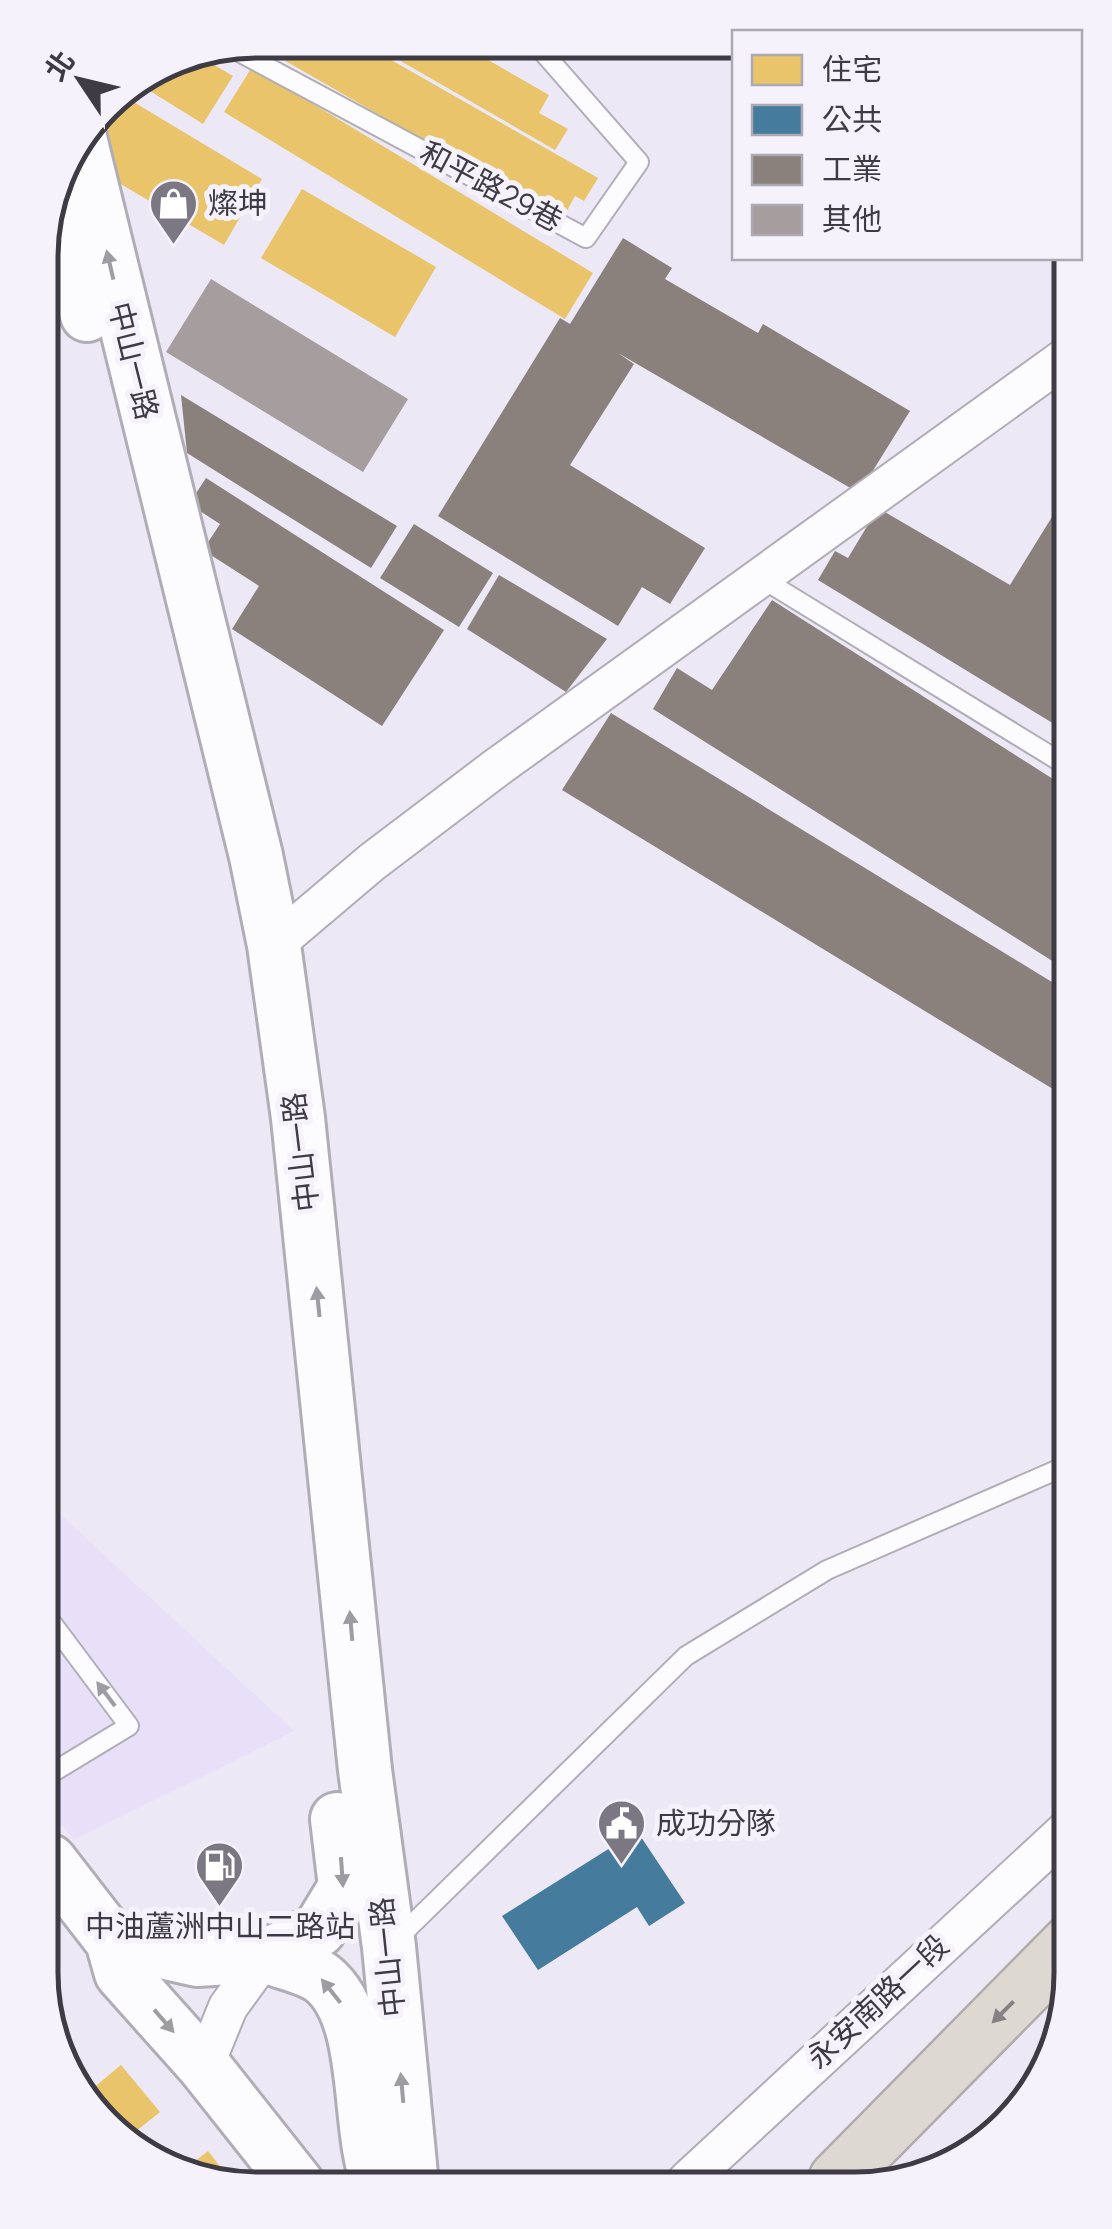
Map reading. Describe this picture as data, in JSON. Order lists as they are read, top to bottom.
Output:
{
  "streets": {
    "street": ["中山一路", "永安南路一段"],
    "lane": ["和平路29巷"]
  },
  "places": {
    "shop": ["燦坤"],
    "public building": ["成功分隊"],
    "fuel station": ["中油蘆洲中山二路站"]
  },
  "legend": [
    "住宅",
    "公共",
    "工業",
    "其他"
  ],
  "north": "top left"
}
